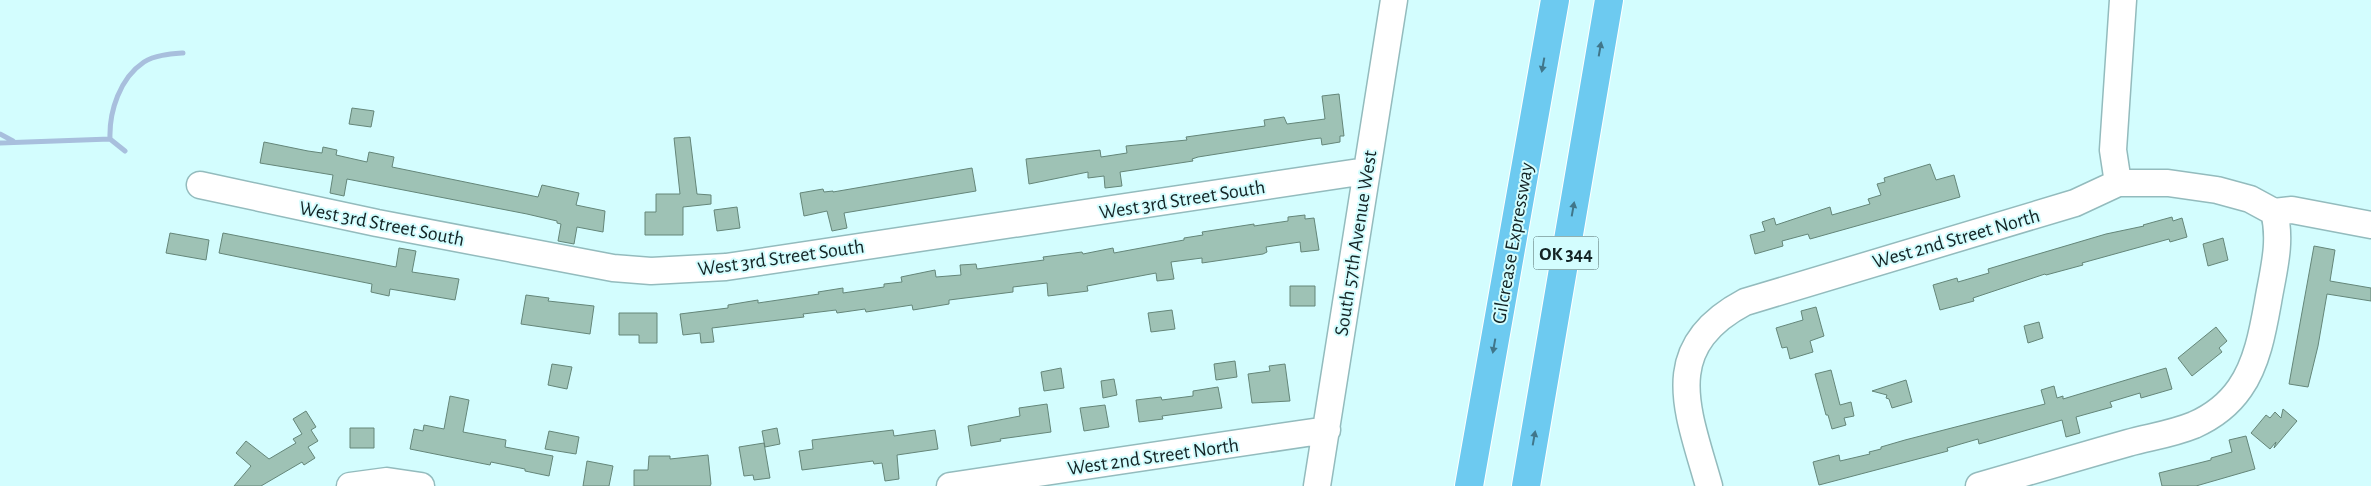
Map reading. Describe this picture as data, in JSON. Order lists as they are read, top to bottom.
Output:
{
  "streets": {
    "highway": ["Gilcrease Expressway", "OK 344"],
    "street": ["West 3rd Street South", "West 2nd Street North", "South 57th Avenue West"]
  },
  "crossings": [
    ["West 3rd Street South", "South 57th Avenue West"],
    ["West 2nd Street North", "South 57th Avenue West"]
  ]
}
